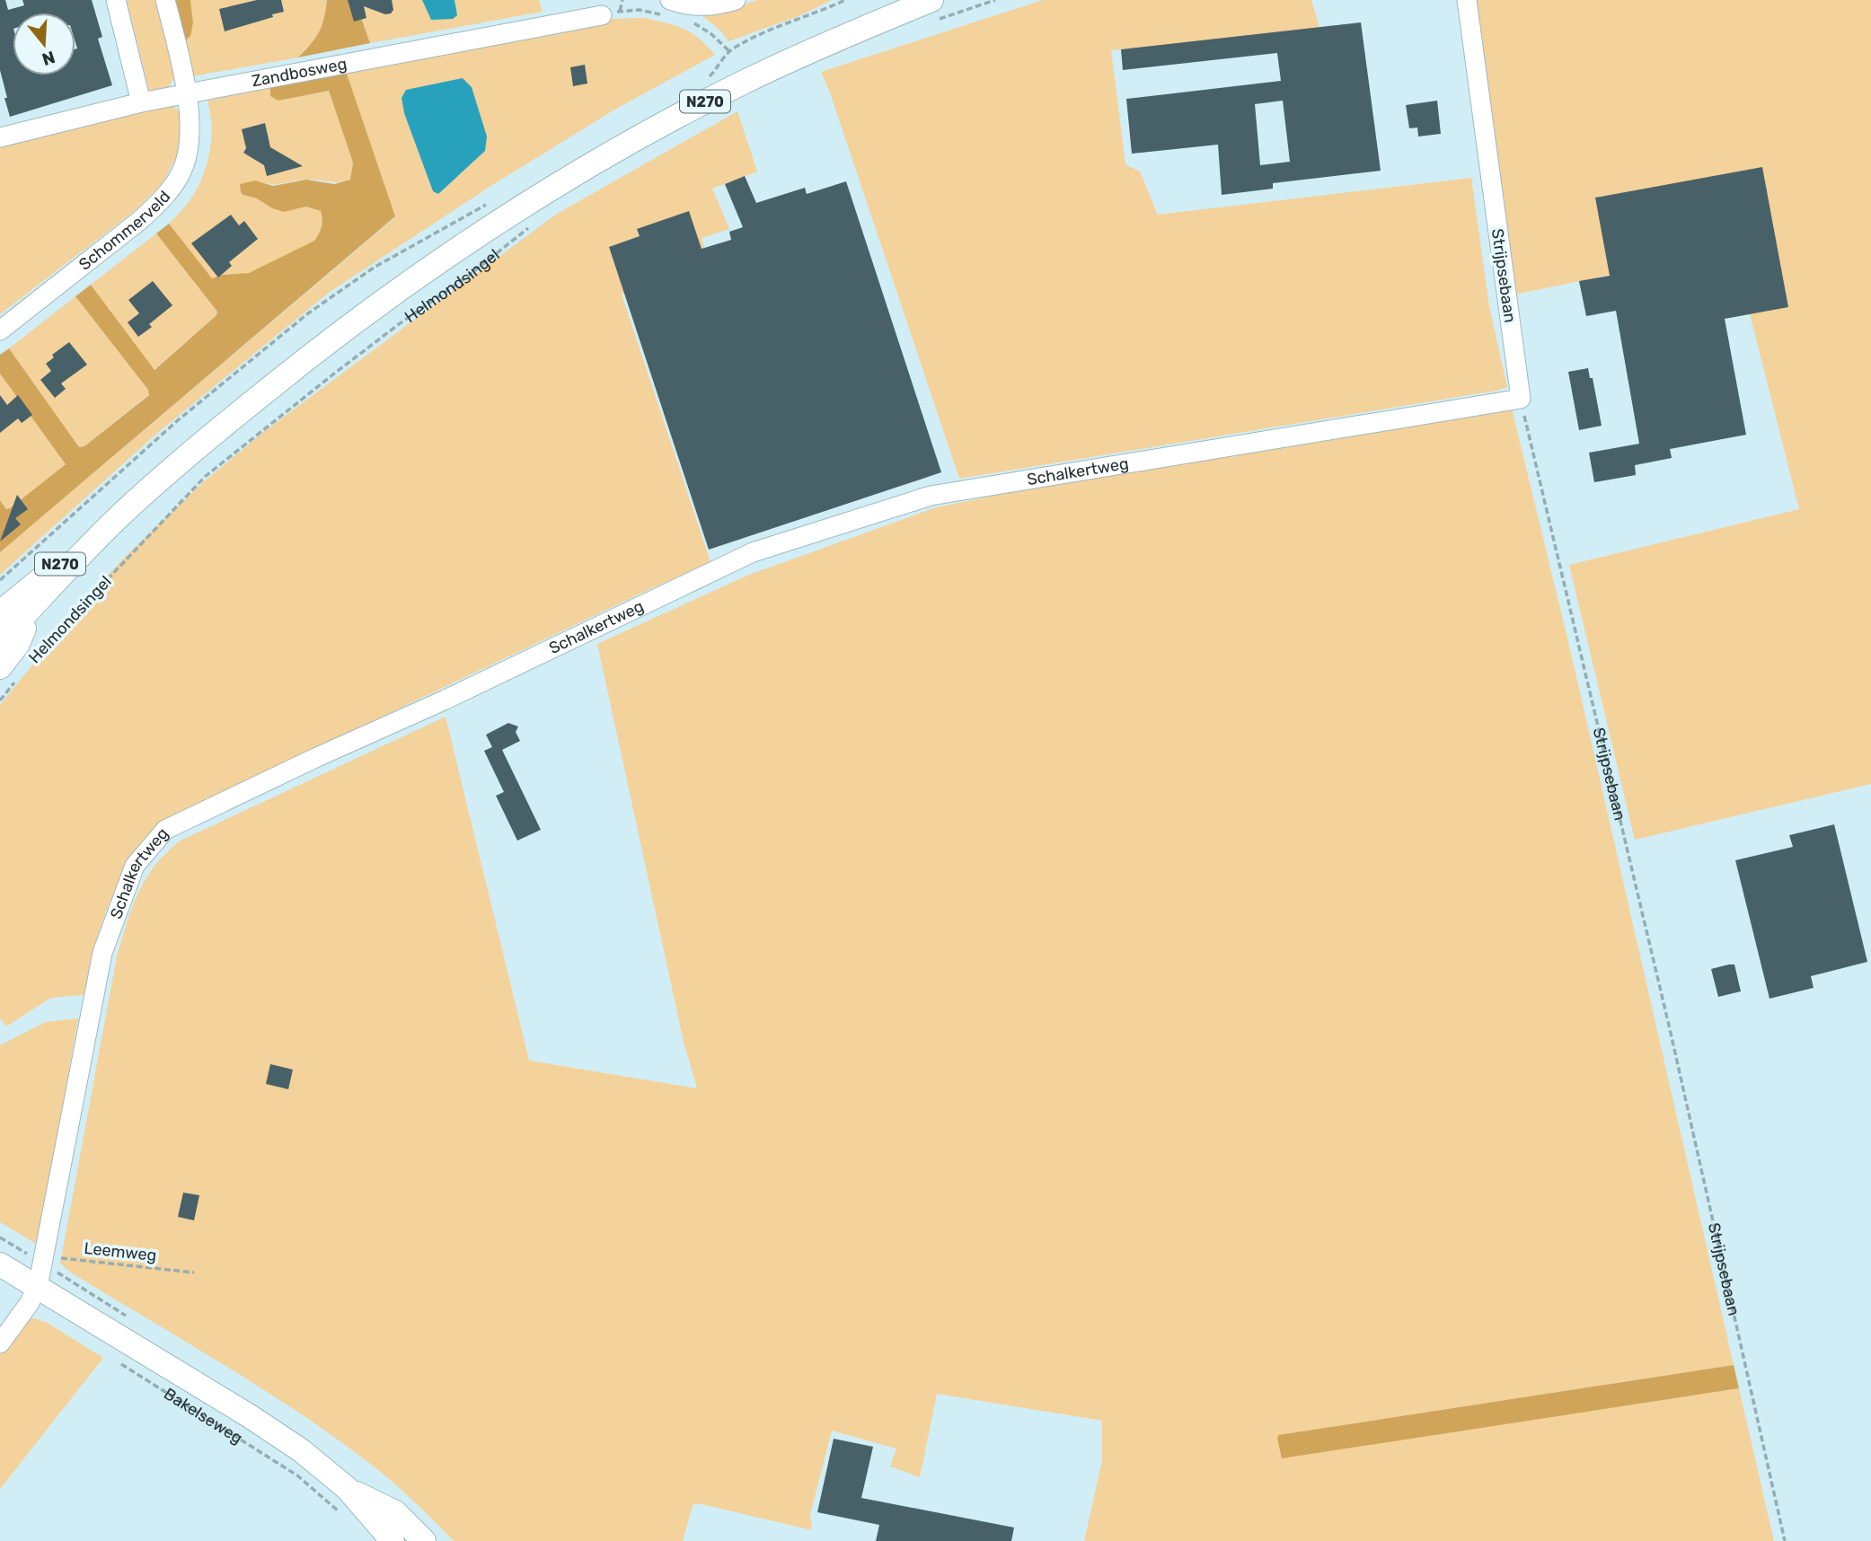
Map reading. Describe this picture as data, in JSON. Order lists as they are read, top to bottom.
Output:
{
  "streets": {
    "main road": ["N270", "Helmondsingel", "Bakelseweg"],
    "street": [
      "Zandbosweg",
      "Schommerveld",
      "Strijpsebaan",
      "Schalkertweg"
    ],
    "path": ["Leemweg"]
  },
  "crossings": [
    ["Zandbosweg", "Schommerveld"],
    ["N270", "Helmondsingel"],
    ["Strijpsebaan", "Schalkertweg"],
    ["Schalkertweg", "Leemweg"],
    ["Schalkertweg", "Bakelseweg"]
  ],
  "north": "bottom"
}
